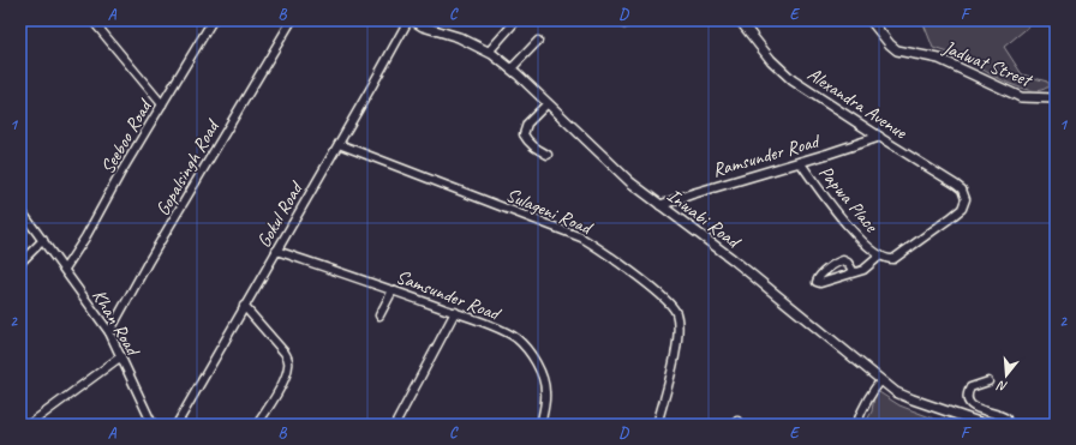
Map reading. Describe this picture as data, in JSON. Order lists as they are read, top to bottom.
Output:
{
  "streets": {
    "street": [
      "Jadwat Street",
      "Alexandra Avenue",
      "Seeboo Road",
      "Ramsunder Road",
      "Gopalsingh Road",
      "Papwa Place",
      "Sulageni Road",
      "Gokul Road",
      "Inwabi Road",
      "Samsunder Road",
      "Khan Road"
    ]
  },
  "crossings": [
    ["Alexandra Avenue", "Ramsunder Road"],
    ["Alexandra Avenue", "Papwa Place"],
    ["Seeboo Road", "Khan Road"],
    ["Ramsunder Road", "Papwa Place"],
    ["Ramsunder Road", "Inwabi Road"],
    ["Gopalsingh Road", "Khan Road"],
    ["Sulageni Road", "Gokul Road"],
    ["Gokul Road", "Samsunder Road"]
  ],
  "north": "bottom",
  "grid": {
    "columns": [
      "A",
      "B",
      "C",
      "D",
      "E",
      "F"
    ],
    "rows": ["1", "2"]
  }
}
